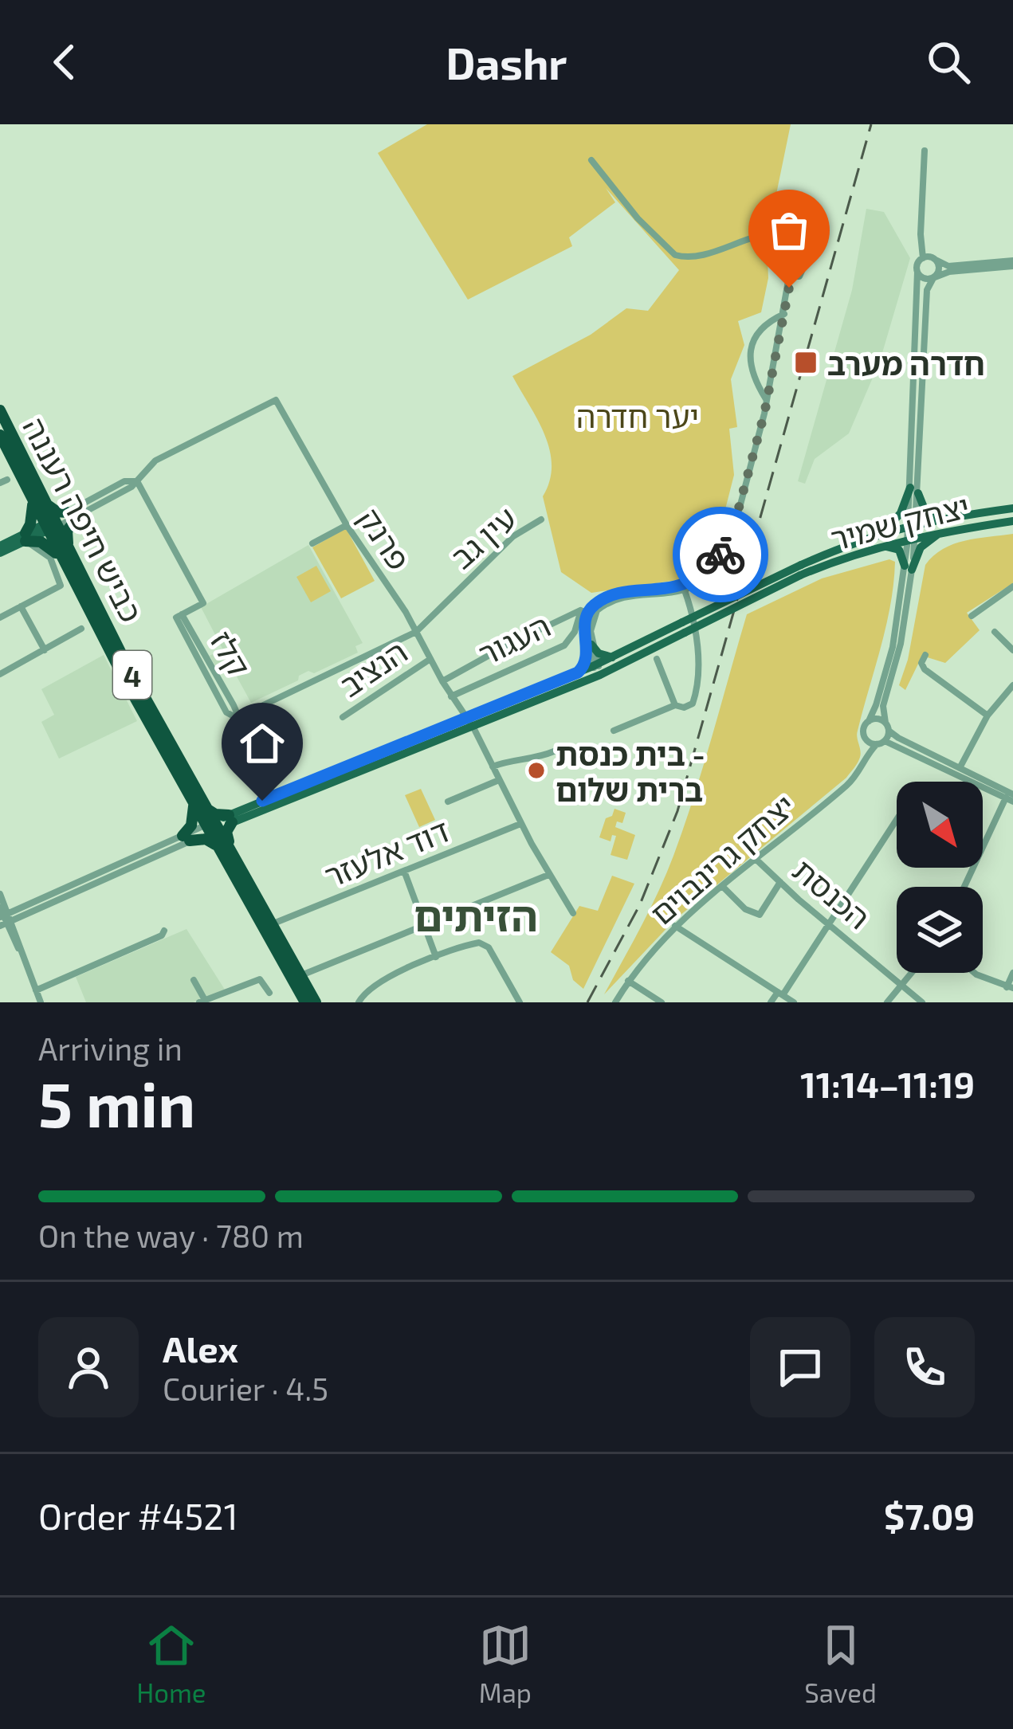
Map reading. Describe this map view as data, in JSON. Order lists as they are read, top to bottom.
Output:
{
  "streets": {
    "highway": ["כביש חיפה רעננה", "4"],
    "main road": ["יצחק שמיר"],
    "street": [
      "עין גב",
      "פרנק",
      "העגור",
      "קלז",
      "הנציב",
      "דוד אלעזר",
      "יצחק גרינבוים",
      "הכנסת"
    ]
  },
  "crossings": [
    ["כביש חיפה רעננה", "דוד אלעזר"],
    ["עין גב", "פרנק"],
    ["עין גב", "קלז"],
    ["פרנק", "העגור"],
    ["פרנק", "קלז"],
    ["פרנק", "הנציב"],
    ["פרנק", "דוד אלעזר"],
    ["יצחק גרינבוים", "הכנסת"]
  ],
  "districts": ["הזיתים"],
  "parks": ["יער חדרה"],
  "places": {
    "transit": ["חדרה מערב"],
    "other": ["בית כנסת - ברית שלום"]
  },
  "north": "bottom right",
  "page": {
    "header": "Dashr",
    "heading": ["5 min", "Arriving in", "11:14–11:19"],
    "panel": [
      "Alex",
      "Courier · 4.5",
      "Order #4521",
      "$7.09"
    ],
    "bar": "On the way · 780 m",
    "tabs": ["Home", "Map", "Saved"]
  }
}
